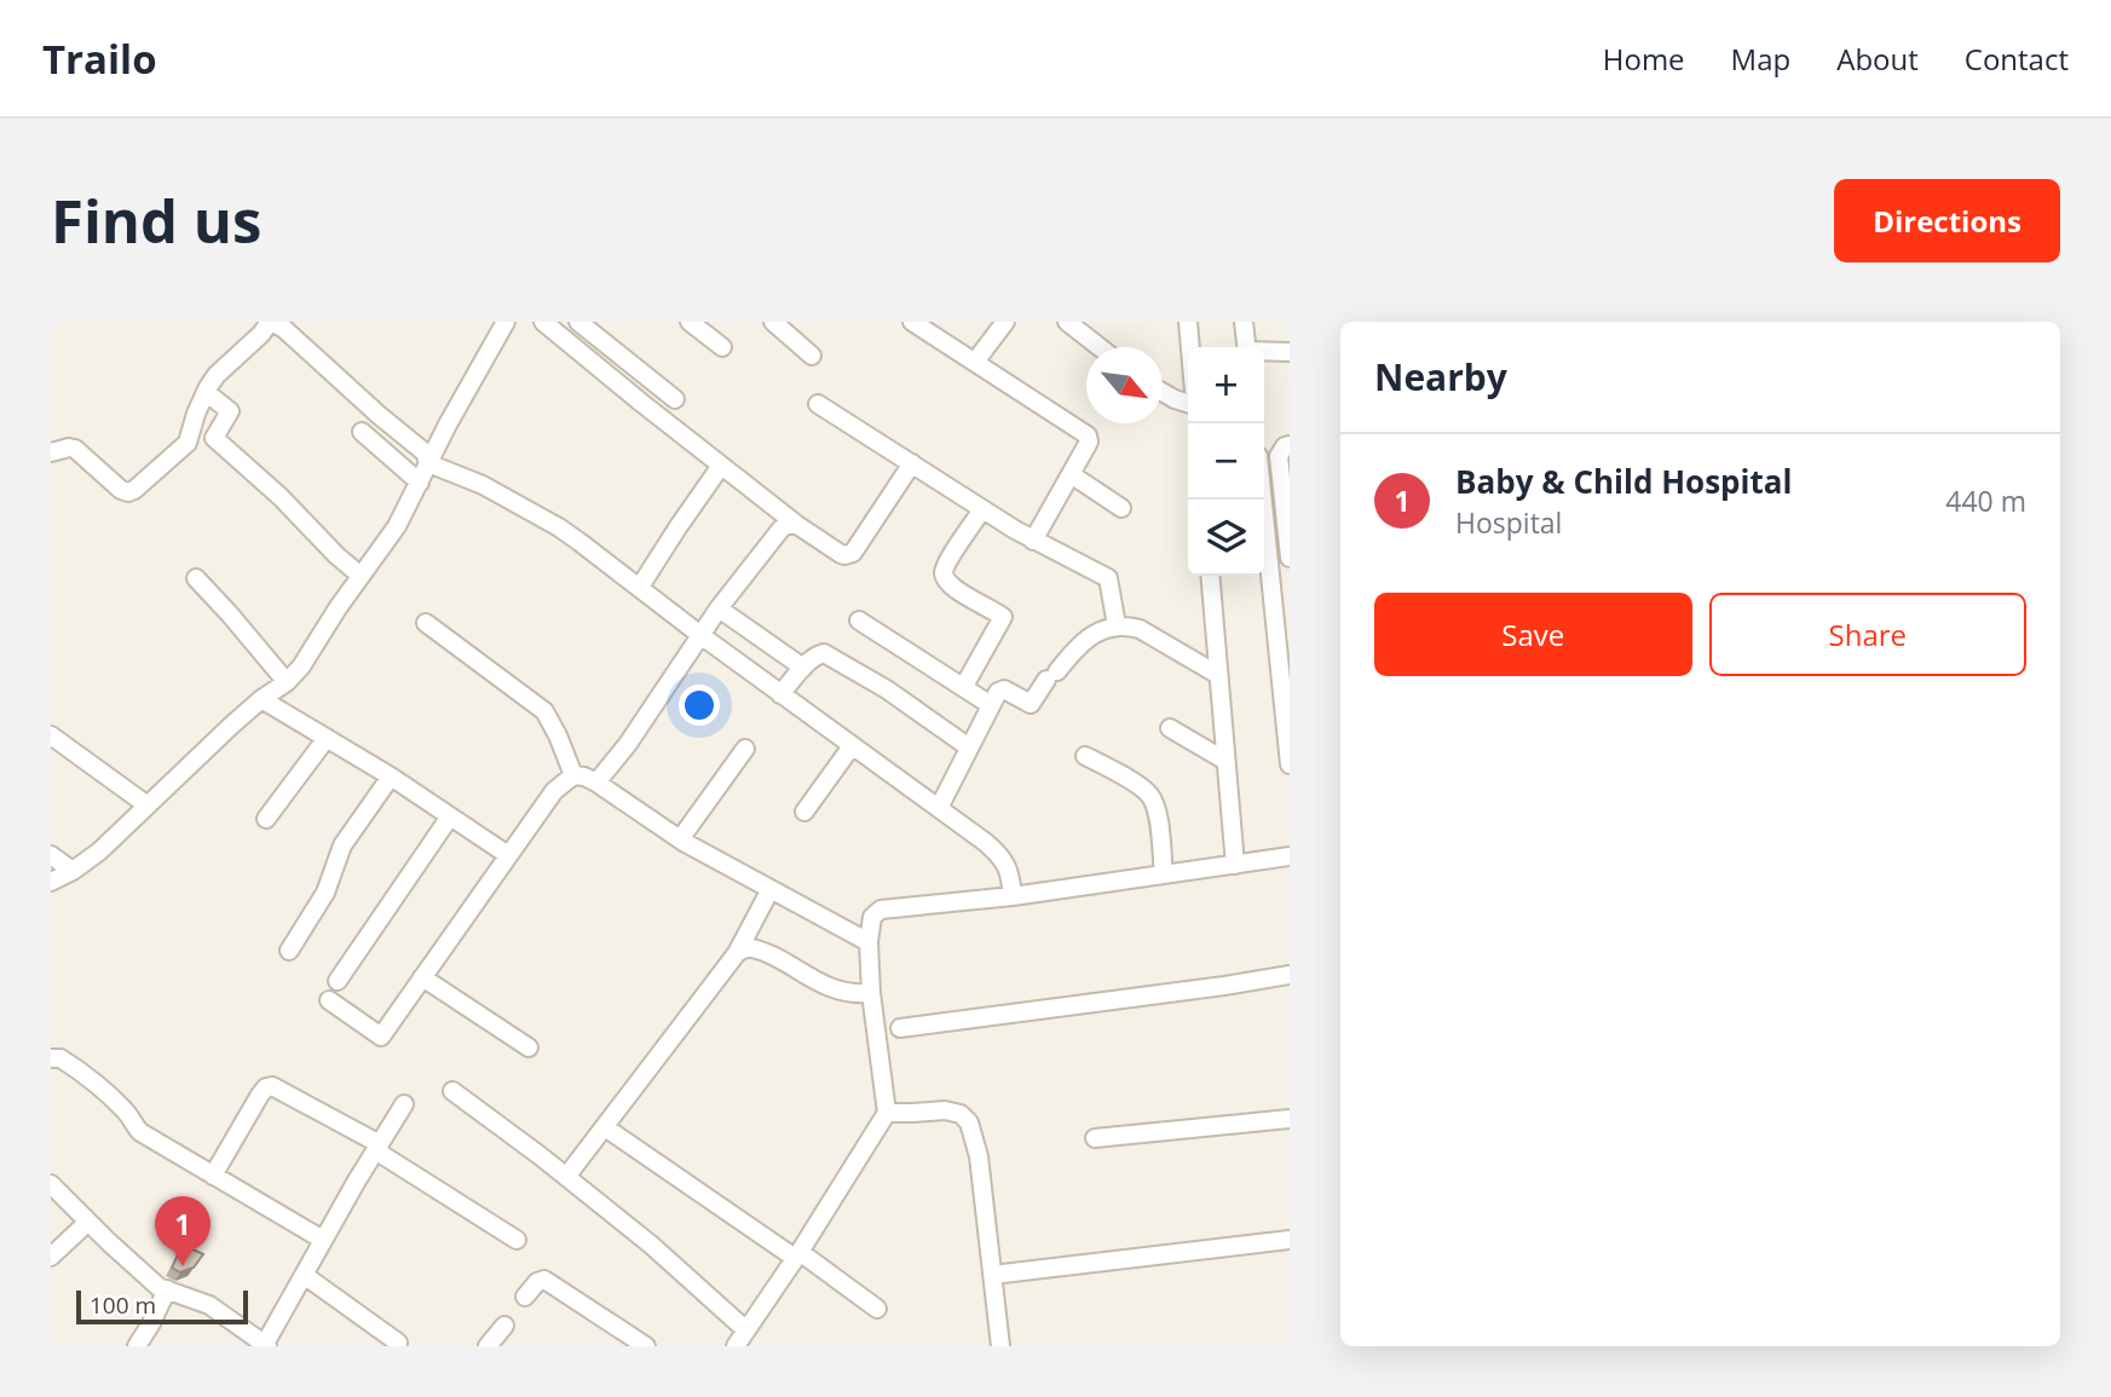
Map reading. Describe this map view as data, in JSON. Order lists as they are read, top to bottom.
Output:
{
  "scale_bar": "100 m",
  "north": "bottom right",
  "page": {
    "header": "Trailo",
    "nav": [
      "Home",
      "Map",
      "About",
      "Contact"
    ],
    "buttons": [
      "Directions",
      ["Save", "Share"]
    ],
    "title": "Find us",
    "heading": "Nearby",
    "map_buttons": ["+", "−"],
    "list": [
      {
        "mark": "1",
        "name": "Baby & Child Hospital",
        "note": "Hospital",
        "value": "440 m"
      }
    ],
    "pins": "1",
    "scale": "100 m"
  }
}
